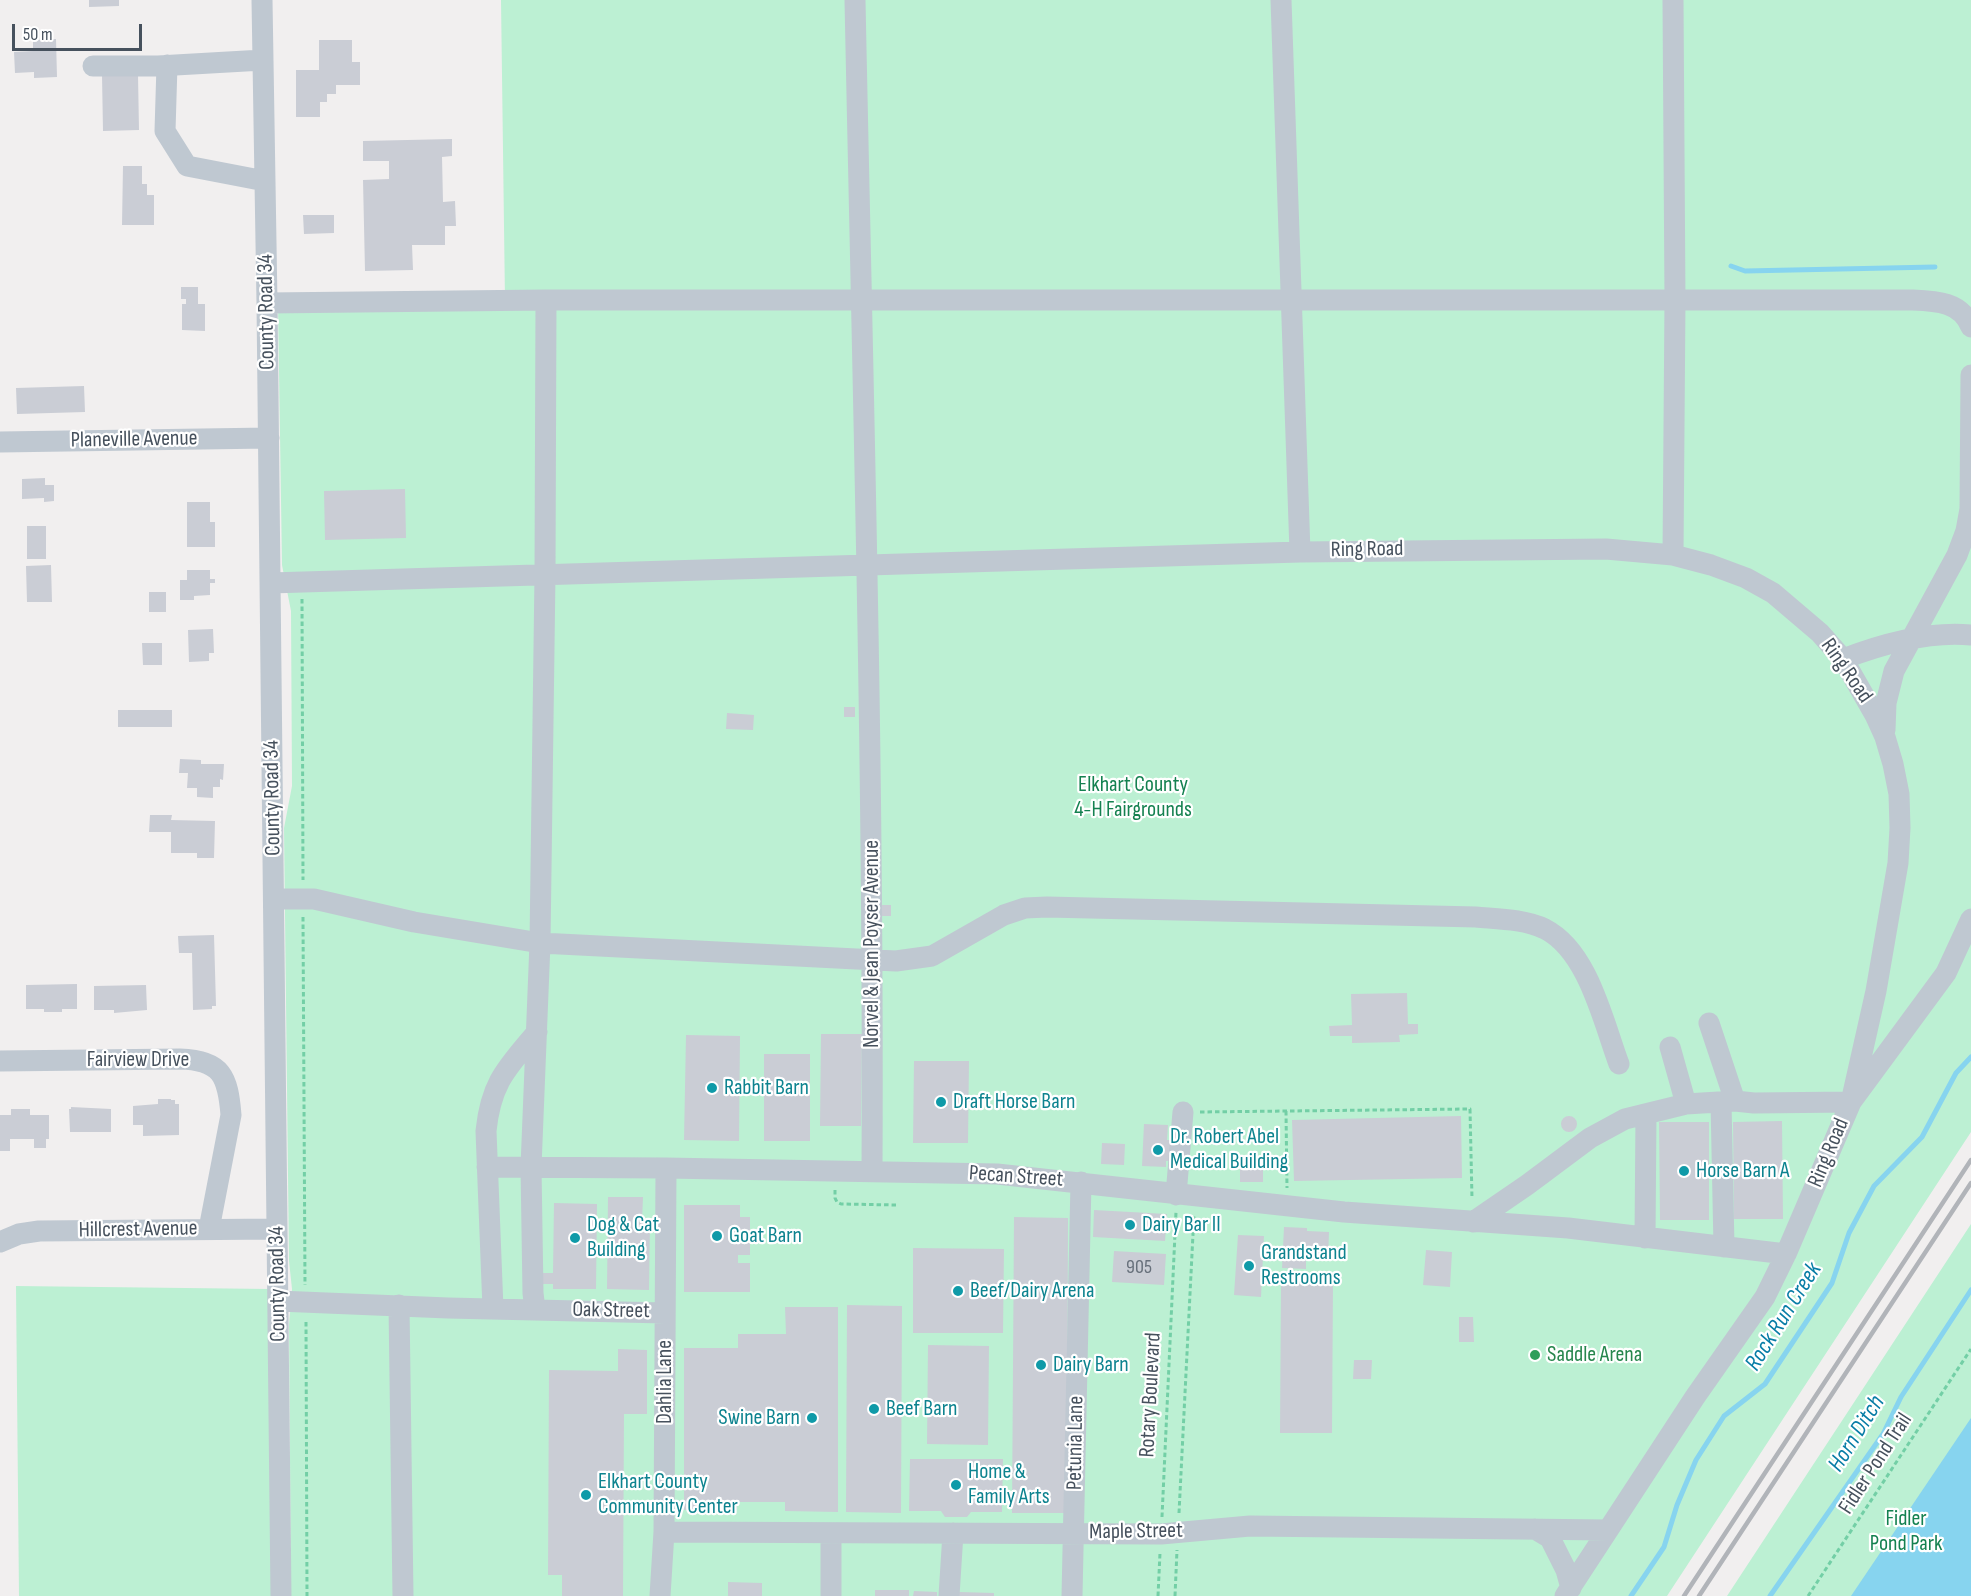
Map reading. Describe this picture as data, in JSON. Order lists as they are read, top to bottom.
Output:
{
  "streets": {
    "street": [
      "County Road 34",
      "Planeville Avenue",
      "Ring Road",
      "Norvel & Jean Poyser Avenue",
      "Fairview Drive",
      "Pecan Street",
      "Hillcrest Avenue",
      "Oak Street",
      "Dahlia Lane",
      "Petunia Lane",
      "Maple Street"
    ],
    "path": ["Rotary Boulevard", "Fidler Pond Trail"]
  },
  "crossings": [
    ["County Road 34", "Planeville Avenue"],
    ["County Road 34", "Ring Road"],
    ["County Road 34", "Hillcrest Avenue"],
    ["County Road 34", "Oak Street"],
    ["Ring Road", "Norvel & Jean Poyser Avenue"],
    ["Ring Road", "Pecan Street"],
    ["Ring Road", "Maple Street"],
    ["Norvel & Jean Poyser Avenue", "Pecan Street"],
    ["Fairview Drive", "Hillcrest Avenue"],
    ["Pecan Street", "Dahlia Lane"],
    ["Pecan Street", "Rotary Boulevard"],
    ["Pecan Street", "Petunia Lane"],
    ["Oak Street", "Dahlia Lane"],
    ["Dahlia Lane", "Maple Street"],
    ["Rotary Boulevard", "Maple Street"],
    ["Petunia Lane", "Maple Street"]
  ],
  "water": ["Rock Run Creek", "Horn Ditch"],
  "parks": ["Elkhart County 4-H Fairgrounds", "Fidler Pond Park"],
  "places": [
    "Rabbit Barn",
    "Draft Horse Barn",
    "Dr. Robert Abel Medical Building",
    "Horse Barn A",
    "Dairy Bar II",
    "Goat Barn",
    "Dog & Cat Building",
    "Grandstand Restrooms",
    "Beef/Dairy Arena",
    "Saddle Arena",
    "Dairy Barn",
    "Beef Barn",
    "Swine Barn",
    "Home & Family Arts",
    "Elkhart County Community Center"
  ],
  "house_numbers": ["905"],
  "scale_bar": "50 m"
}
